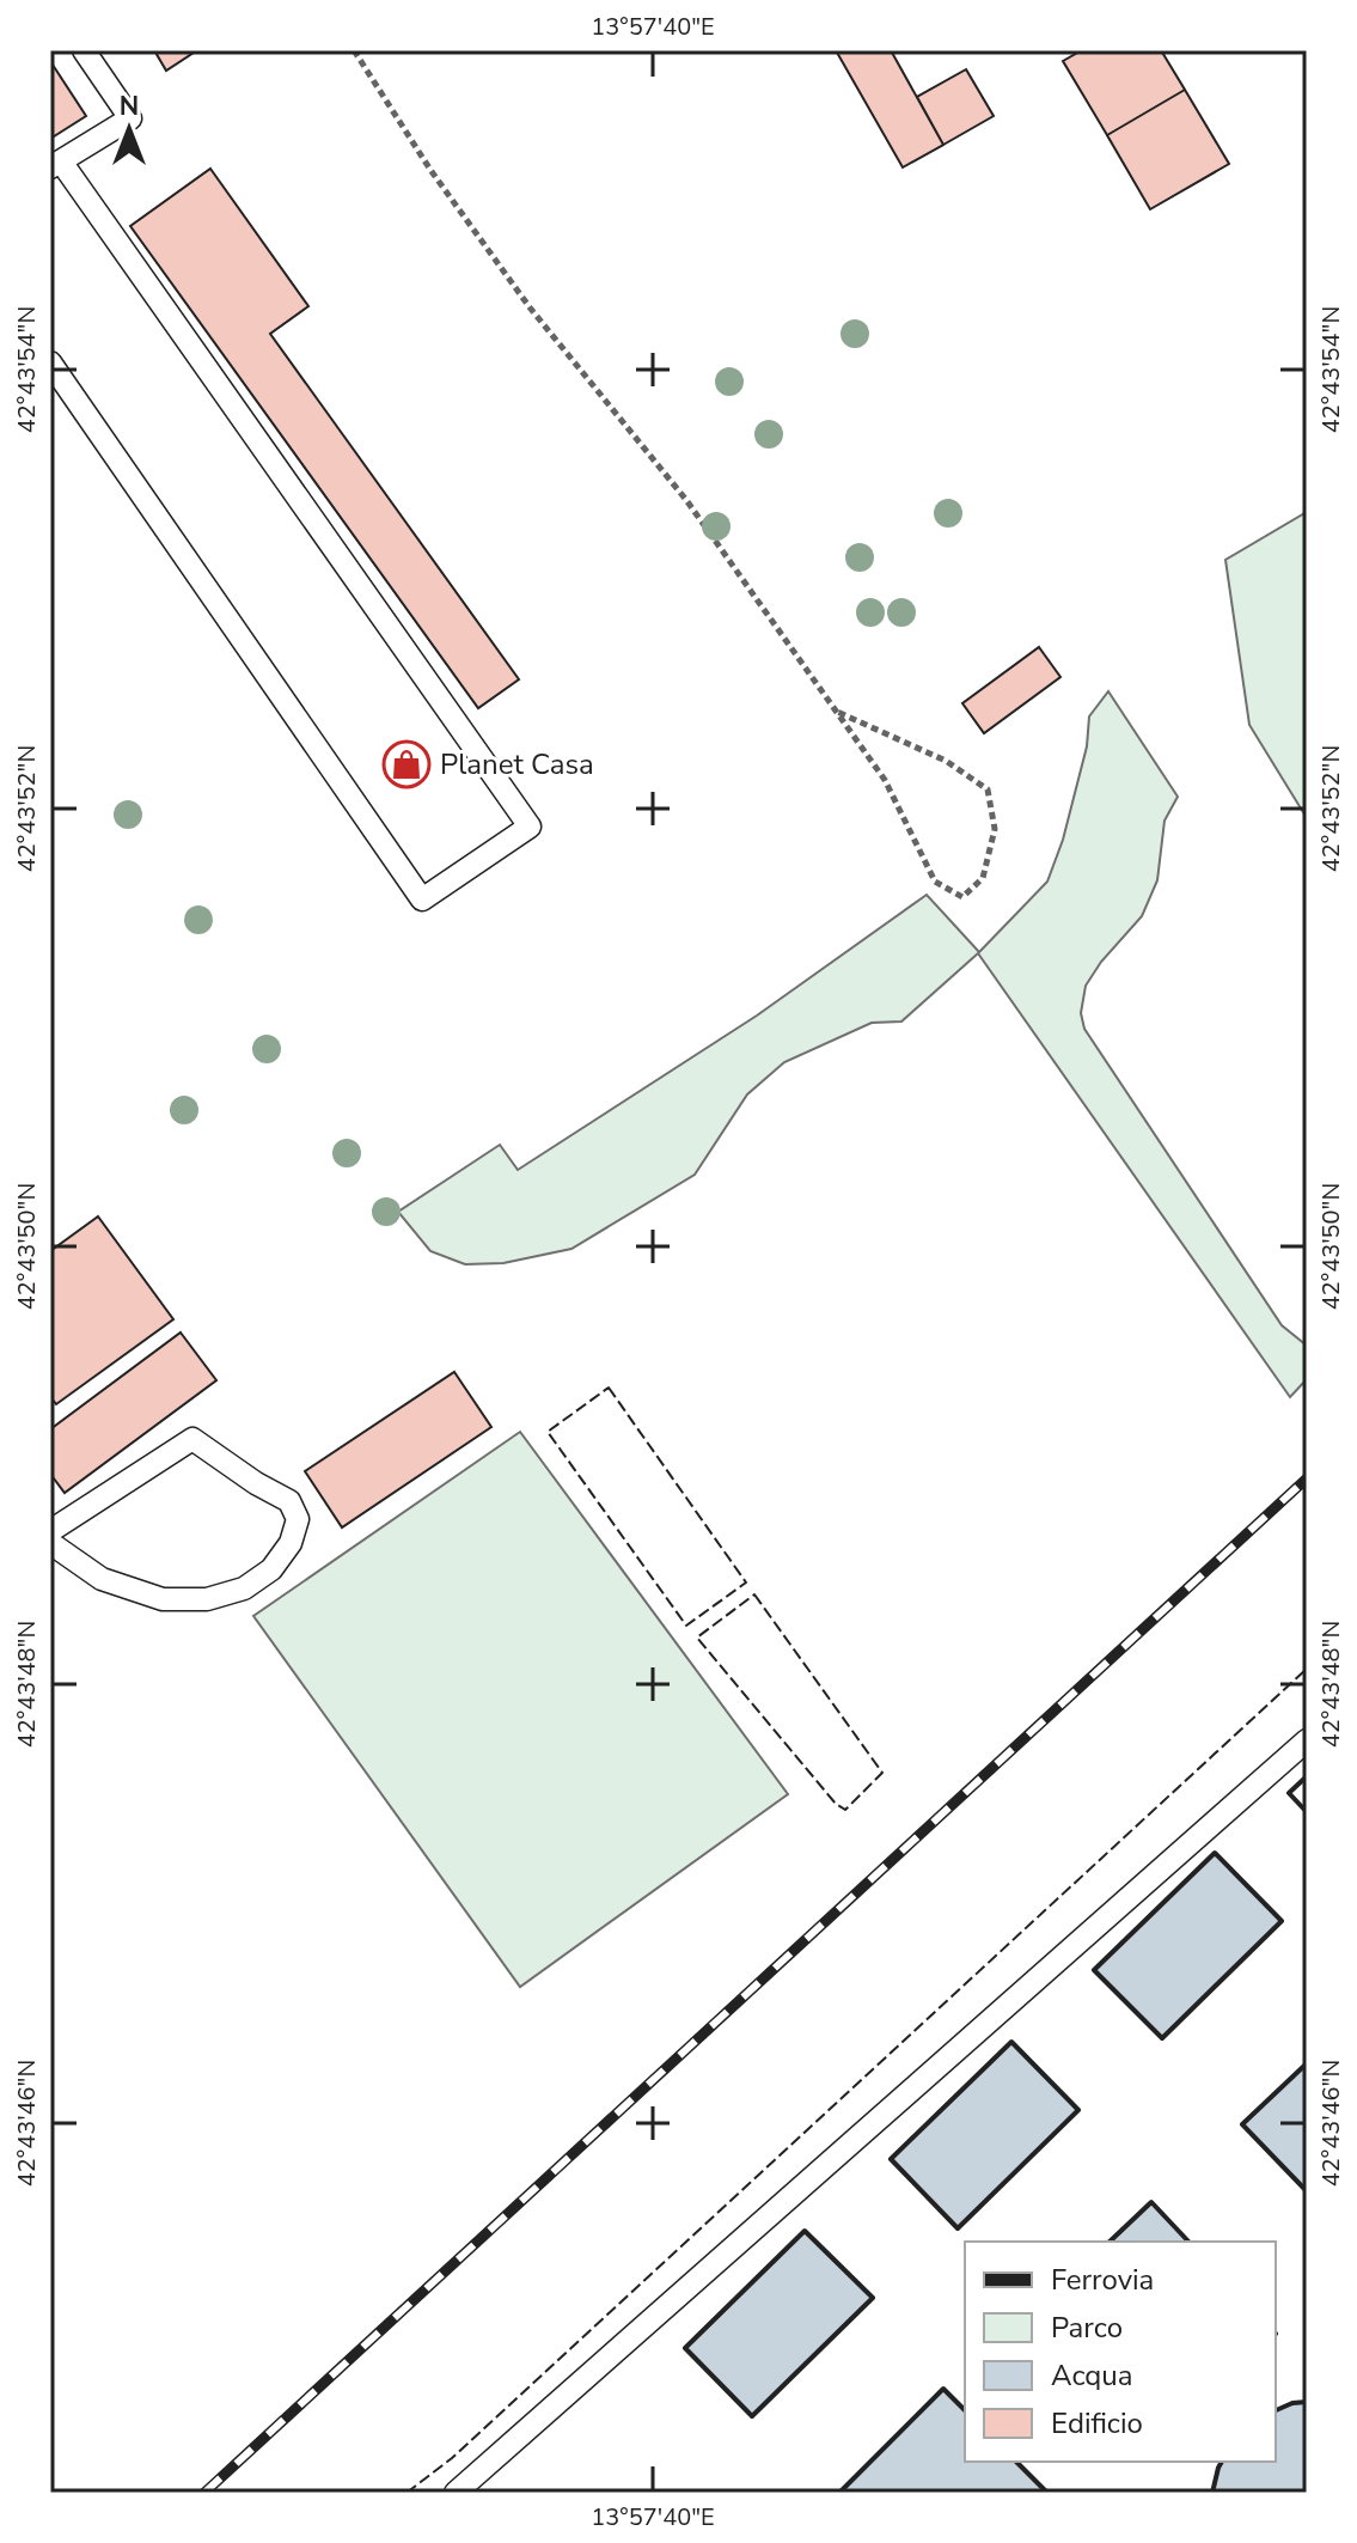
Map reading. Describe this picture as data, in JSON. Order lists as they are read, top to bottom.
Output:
{
  "places": {
    "shop": ["Planet Casa"]
  },
  "legend": [
    "Ferrovia",
    "Parco",
    "Acqua",
    "Edificio"
  ],
  "north": "top",
  "coordinates": [
    "13°57'40\"E",
    "42°43'54\"N",
    "42°43'52\"N",
    "42°43'50\"N",
    "42°43'48\"N",
    "42°43'46\"N"
  ]
}
